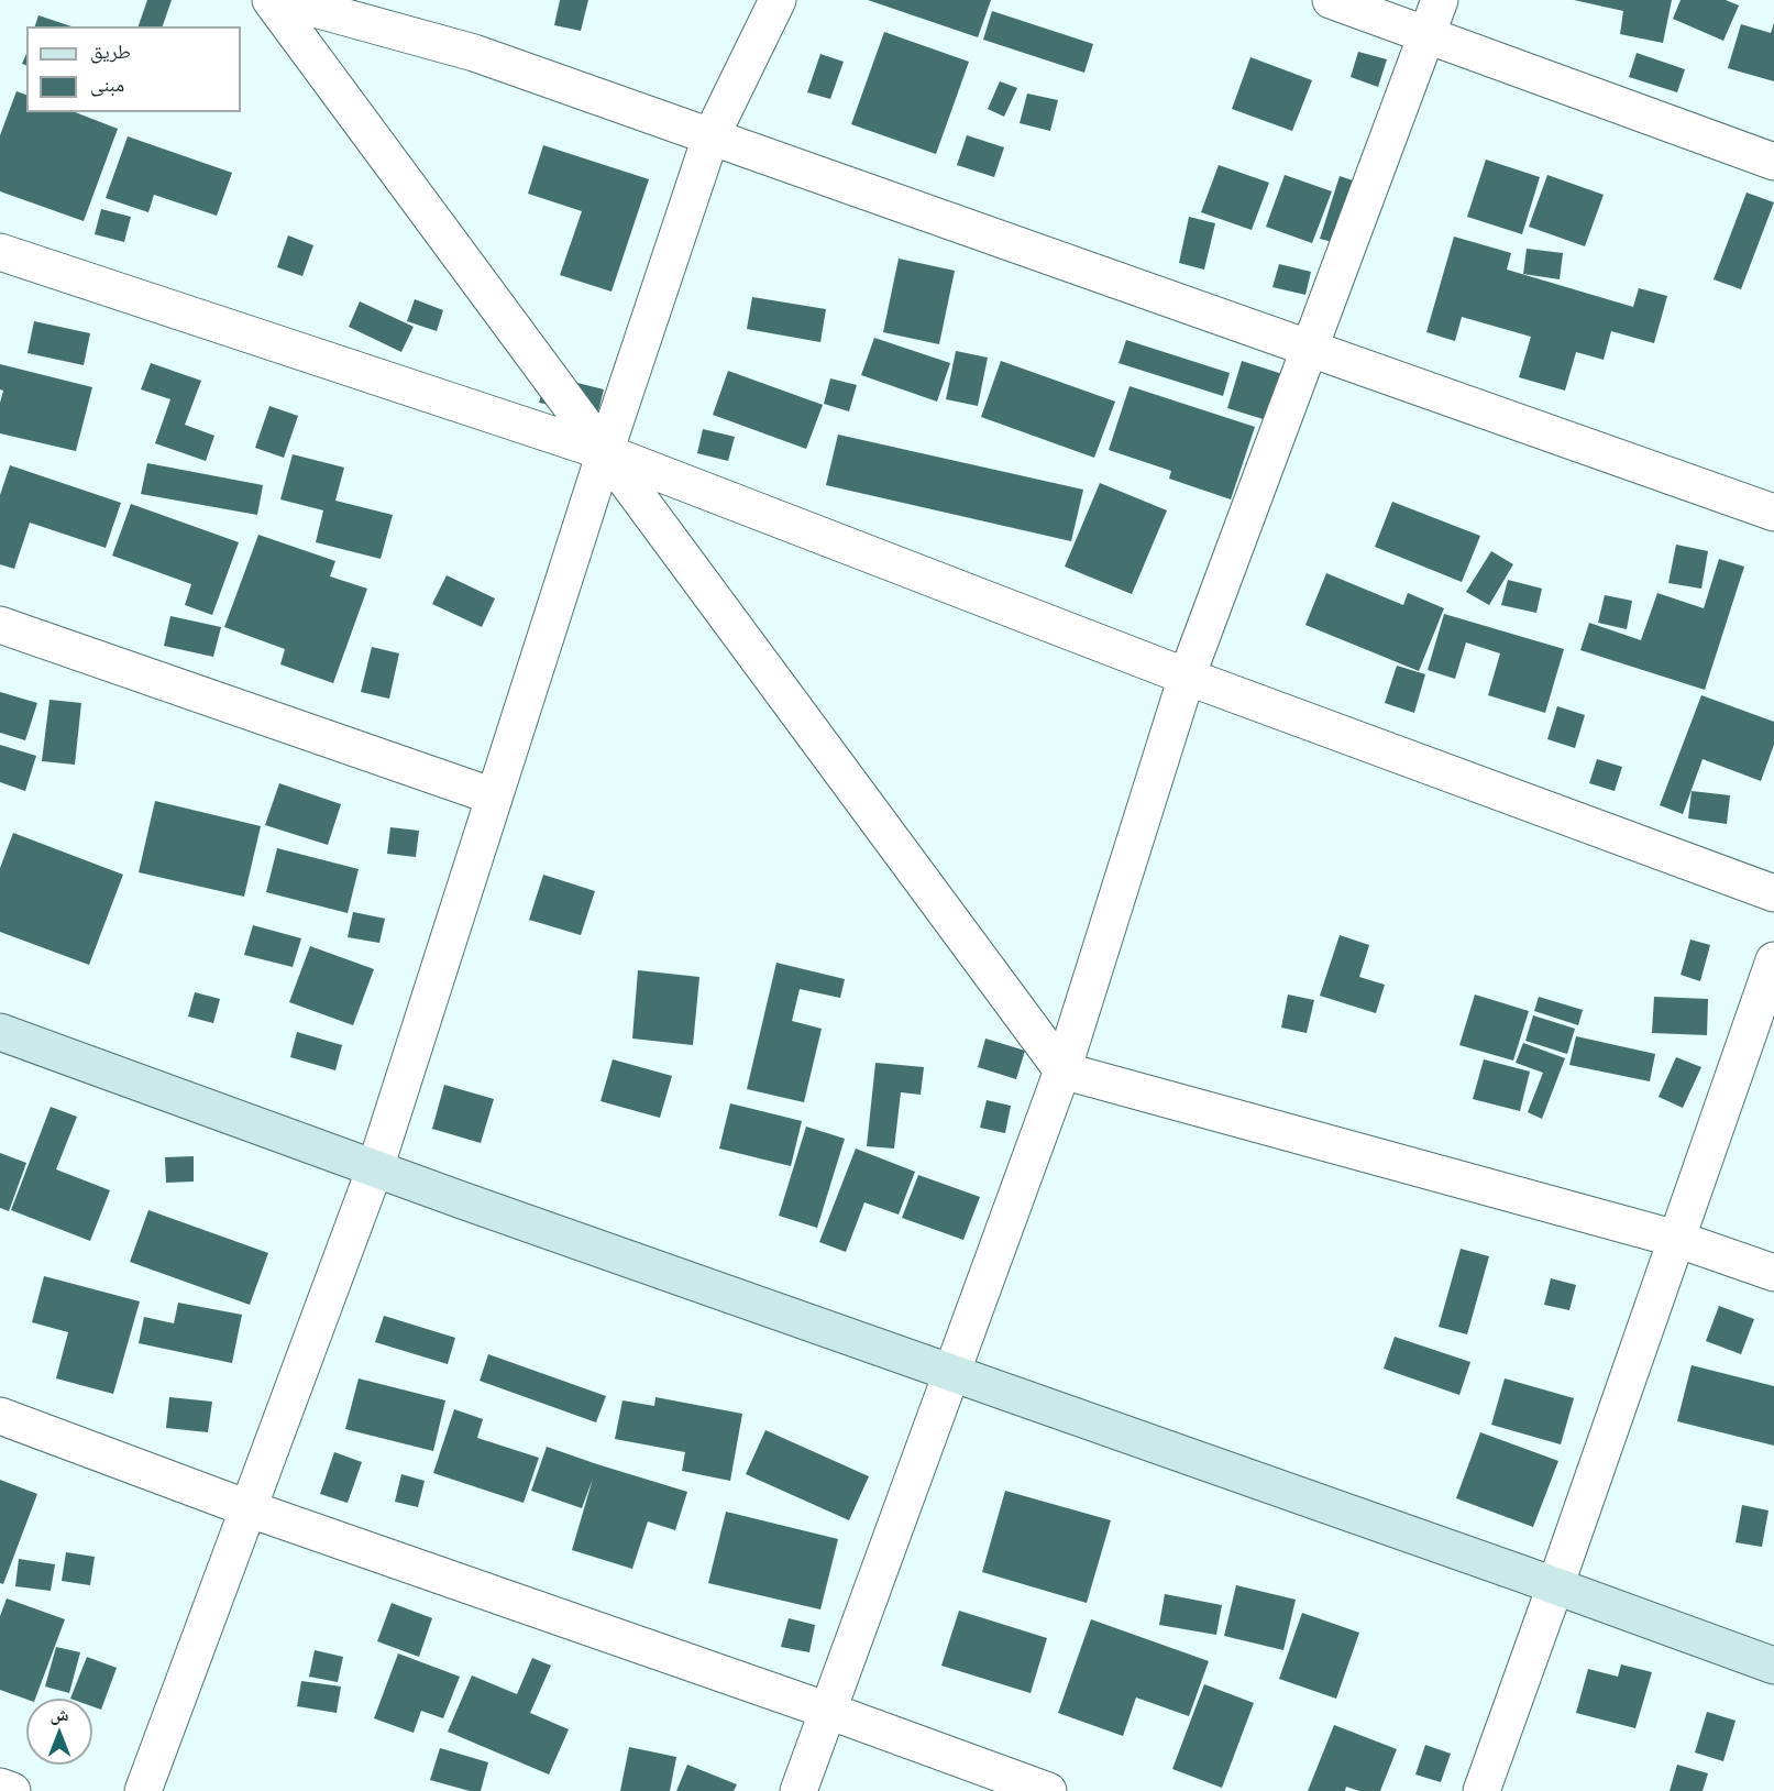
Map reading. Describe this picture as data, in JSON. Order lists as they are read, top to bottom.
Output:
{
  "legend": ["طريق", "مبنى"],
  "north": "top"
}
